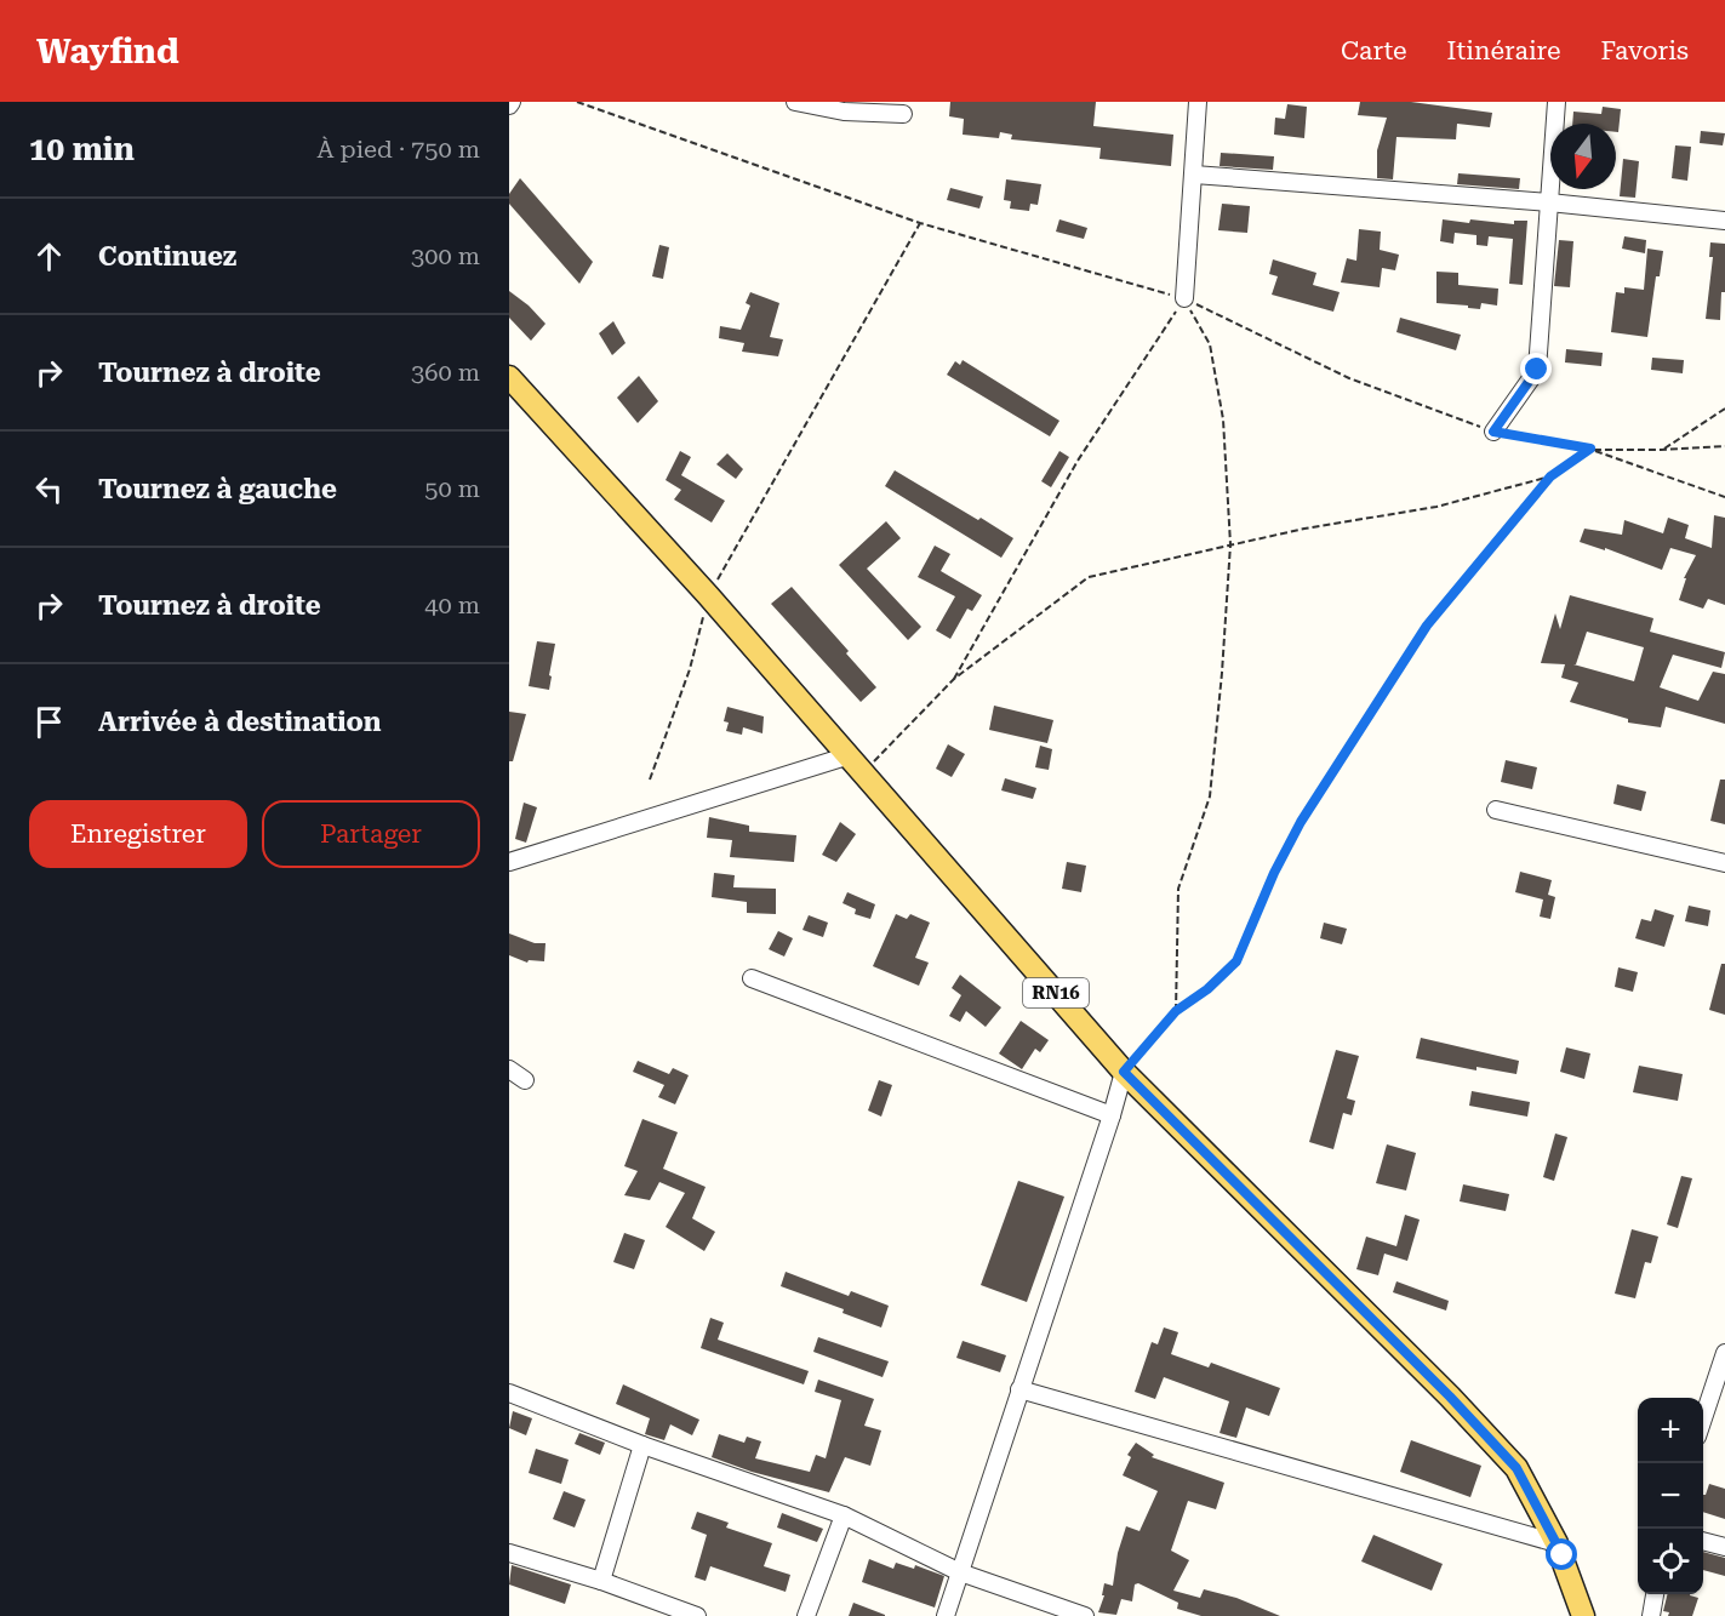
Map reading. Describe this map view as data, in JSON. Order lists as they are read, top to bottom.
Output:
{
  "streets": {
    "main road": ["RN16"]
  },
  "north": "bottom",
  "page": {
    "header": "Wayfind",
    "nav": ["Carte", "Itinéraire", "Favoris"],
    "heading": ["10 min", "À pied · 750 m"],
    "list": [
      ["Continuez", "300 m"],
      ["Tournez à droite", "360 m"],
      ["Tournez à gauche", "50 m"],
      ["Tournez à droite", "40 m"],
      "Arrivée à destination"
    ],
    "buttons": ["Enregistrer", "Partager"],
    "map_buttons": ["+", "−"]
  }
}
